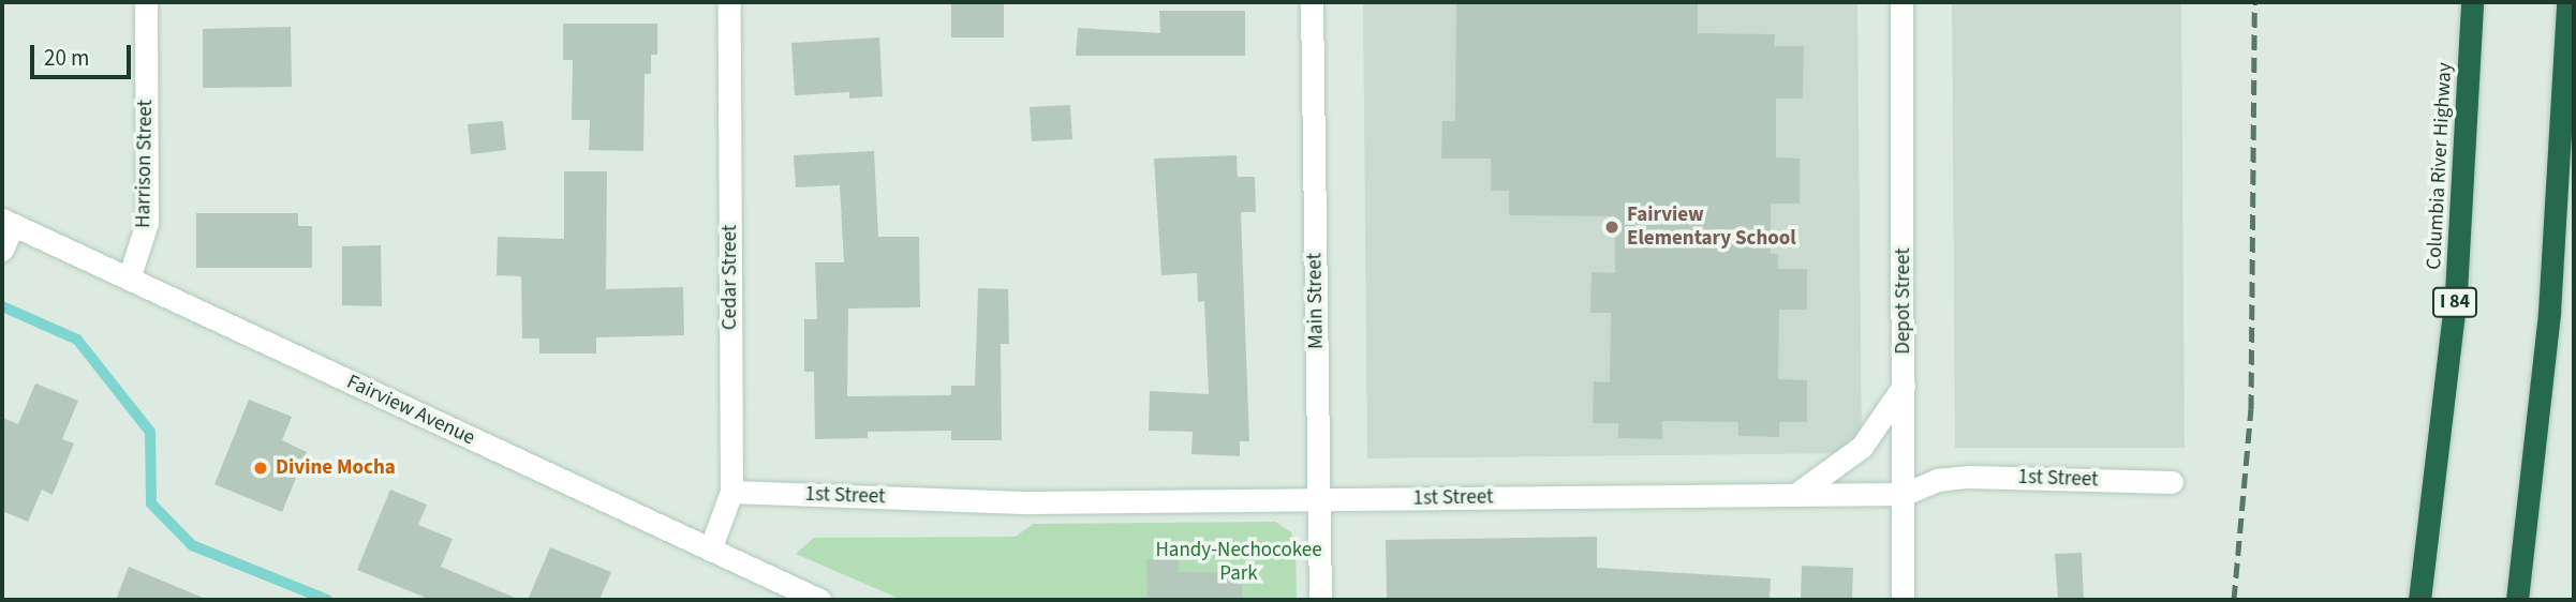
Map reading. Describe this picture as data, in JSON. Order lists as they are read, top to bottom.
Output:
{
  "streets": {
    "highway": ["Columbia River Highway", "I 84"],
    "street": [
      "Harrison Street",
      "Cedar Street",
      "Main Street",
      "Depot Street",
      "Fairview Avenue",
      "1st Street"
    ]
  },
  "crossings": [
    ["Harrison Street", "Fairview Avenue"],
    ["Cedar Street", "Fairview Avenue"],
    ["Cedar Street", "1st Street"],
    ["Main Street", "1st Street"],
    ["Depot Street", "1st Street"]
  ],
  "parks": ["Handy-Nechocokee Park"],
  "places": ["Fairview Elementary School", "Divine Mocha"],
  "scale_bar": "20 m"
}
